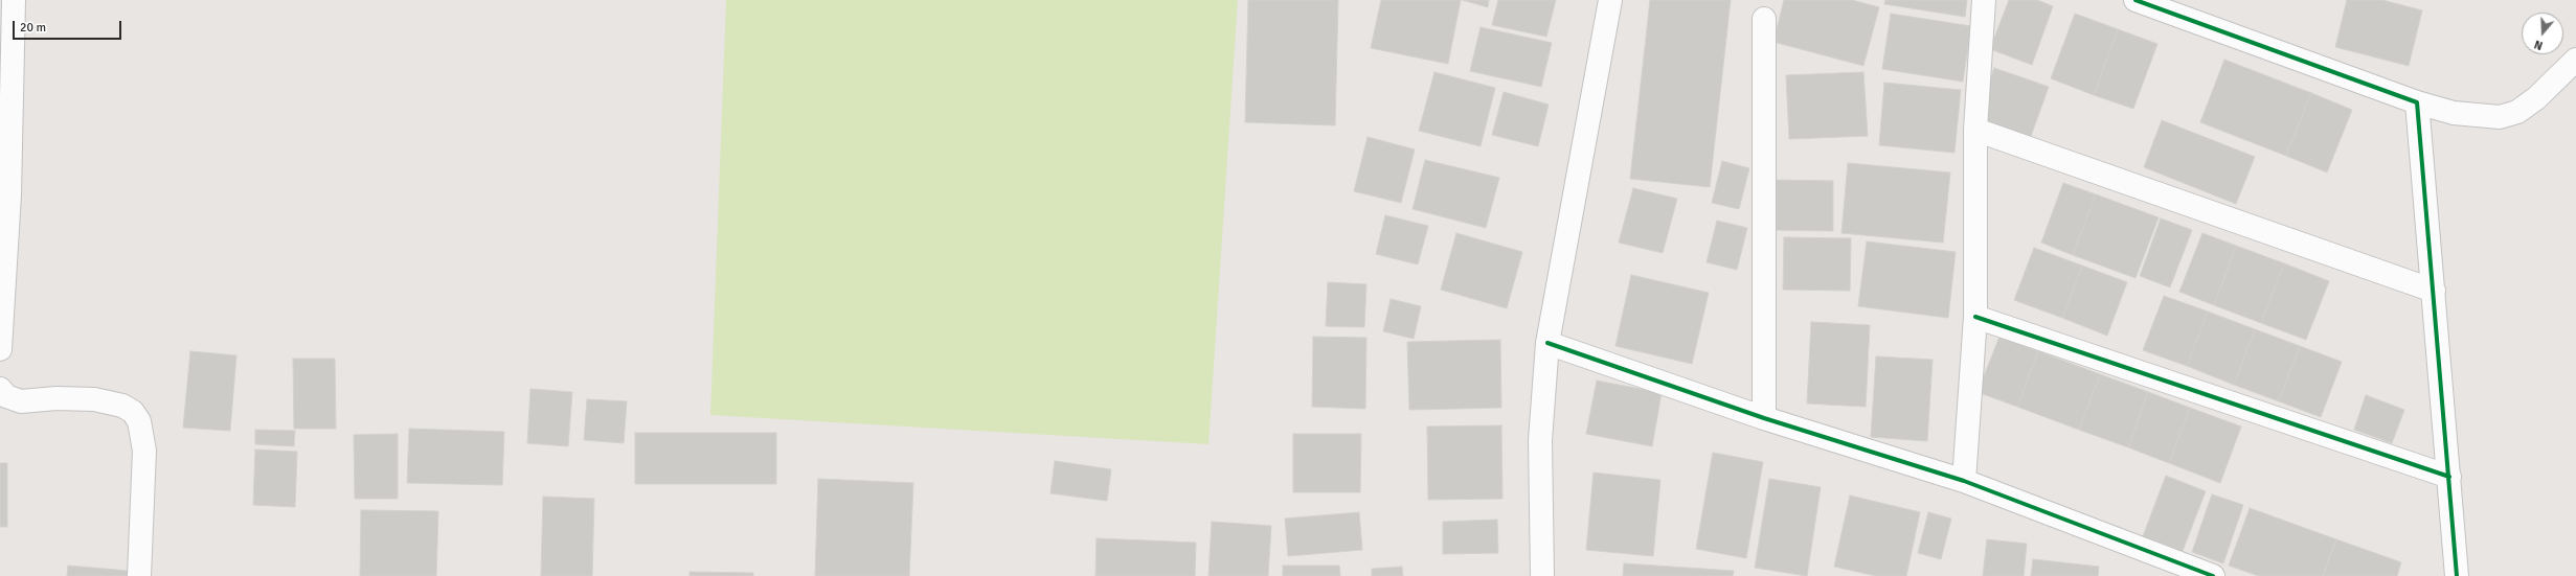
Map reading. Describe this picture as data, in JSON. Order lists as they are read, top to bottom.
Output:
{
  "scale_bar": "20 m",
  "north": "bottom"
}
